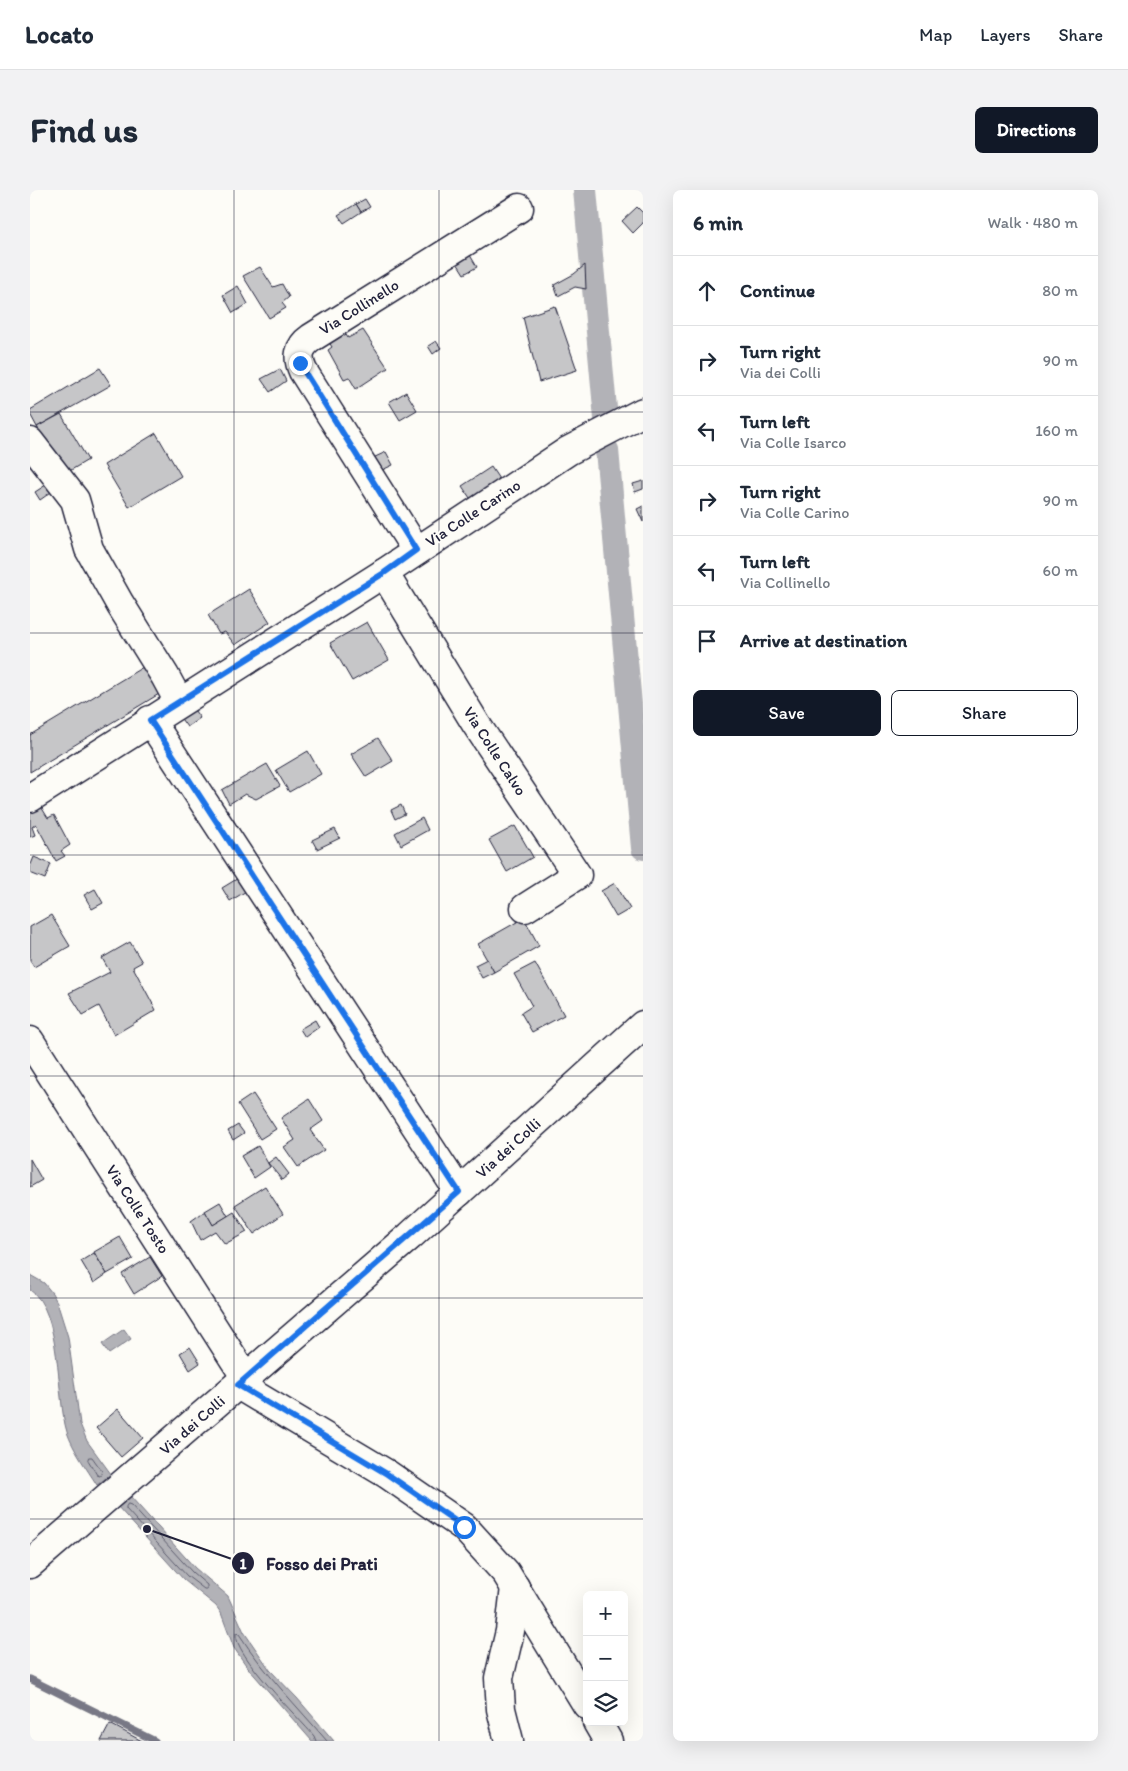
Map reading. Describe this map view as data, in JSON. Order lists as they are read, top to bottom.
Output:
{
  "streets": {
    "street": [
      "Via Collinello",
      "Via Colle Carino",
      "Via Colle Calvo",
      "Via dei Colli",
      "Via Colle Tosto"
    ]
  },
  "crossings": [
    ["Via Collinello", "Via Colle Carino"],
    ["Via Colle Carino", "Via Colle Calvo"],
    ["Via dei Colli", "Via Colle Tosto"]
  ],
  "places": ["Fosso dei Prati"],
  "page": {
    "header": "Locato",
    "nav": ["Map", "Layers", "Share"],
    "buttons": [
      "Directions",
      ["Save", "Share"]
    ],
    "title": "Find us",
    "heading": ["6 min", "Walk · 480 m"],
    "list": [
      ["Continue", "80 m"],
      ["Turn right", "Via dei Colli", "90 m"],
      ["Turn left", "Via Colle Isarco", "160 m"],
      ["Turn right", "Via Colle Carino", "90 m"],
      ["Turn left", "Via Collinello", "60 m"],
      "Arrive at destination"
    ],
    "map_buttons": ["+", "−"]
  }
}
